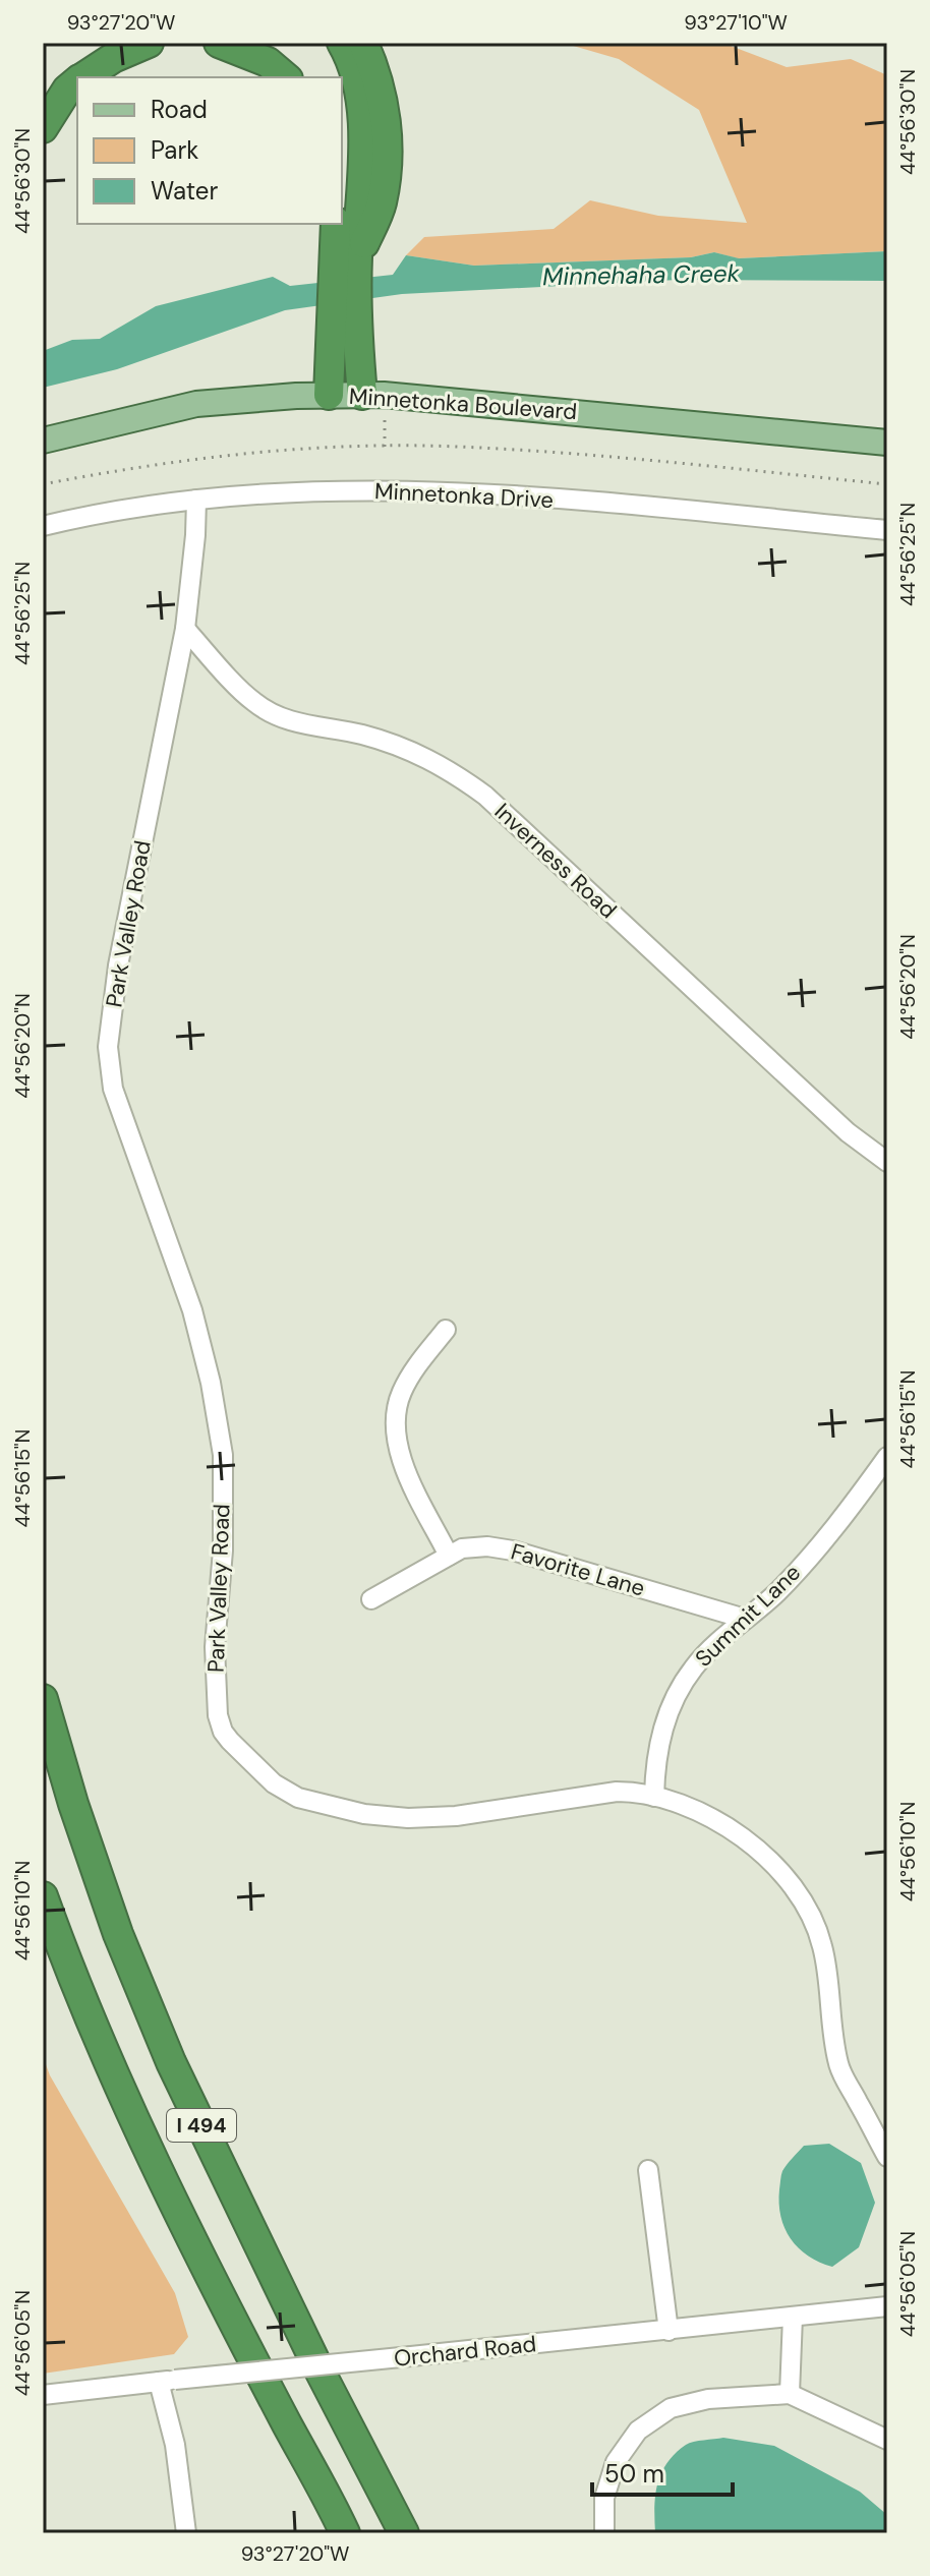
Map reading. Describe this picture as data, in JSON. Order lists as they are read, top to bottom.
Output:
{
  "streets": {
    "highway": ["I 494"],
    "main road": ["Minnetonka Boulevard"],
    "street": [
      "Minnetonka Drive",
      "Inverness Road",
      "Park Valley Road",
      "Favorite Lane",
      "Summit Lane",
      "Orchard Road"
    ]
  },
  "crossings": [
    ["Minnetonka Drive", "Park Valley Road"],
    ["Inverness Road", "Park Valley Road"],
    ["Park Valley Road", "Summit Lane"],
    ["Favorite Lane", "Summit Lane"]
  ],
  "water": ["Minnehaha Creek"],
  "legend": ["Road", "Park", "Water"],
  "scale_bar": "50 m",
  "coordinates": [
    "93°27'20\"W",
    "93°27'10\"W",
    "44°56'30\"N",
    "44°56'25\"N",
    "44°56'20\"N",
    "44°56'15\"N",
    "44°56'10\"N",
    "44°56'05\"N"
  ]
}
